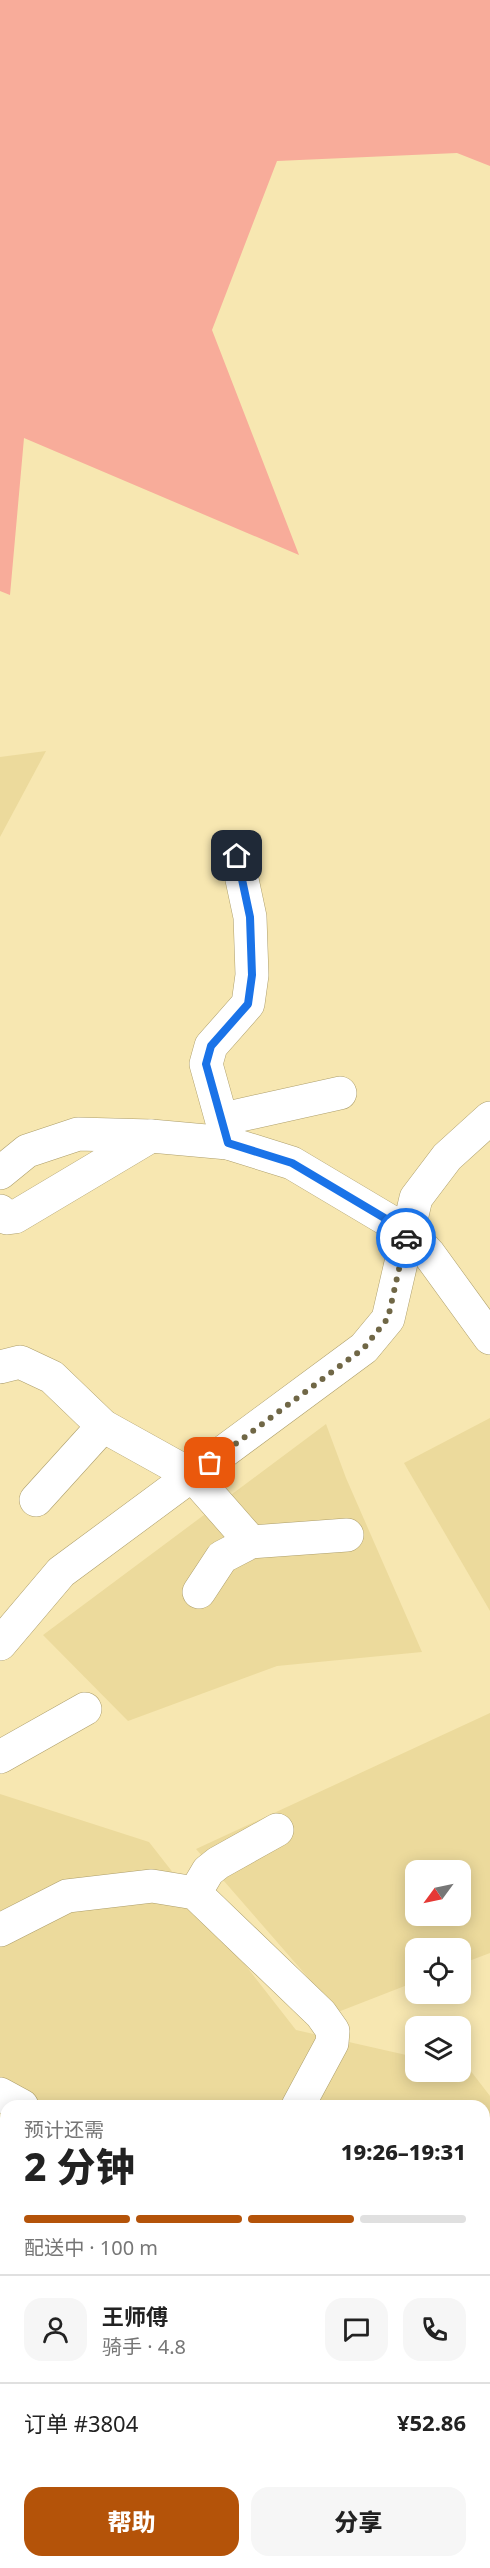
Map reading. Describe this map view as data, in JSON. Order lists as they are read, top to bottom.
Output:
{
  "north": "bottom left",
  "page": {
    "heading": ["2 分钟", "预计还需", "19:26–19:31"],
    "panel": [
      "王师傅",
      "骑手 · 4.8",
      "订单 #3804",
      "¥52.86"
    ],
    "bar": "配送中 · 100 m",
    "buttons": ["帮助", "分享"]
  }
}
